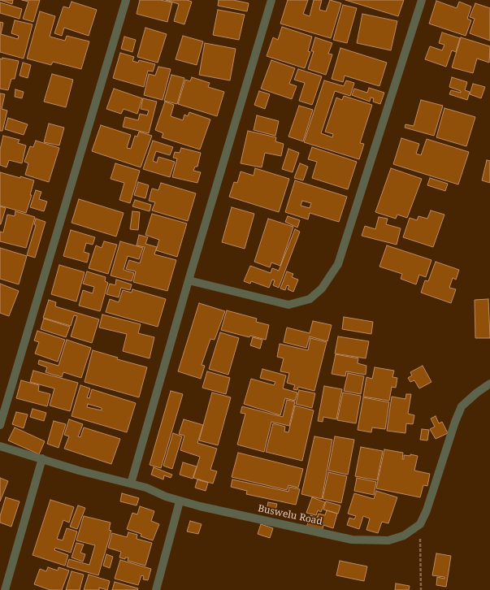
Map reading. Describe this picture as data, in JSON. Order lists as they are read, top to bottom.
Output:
{
  "streets": {
    "street": ["Buswelu Road"]
  }
}
